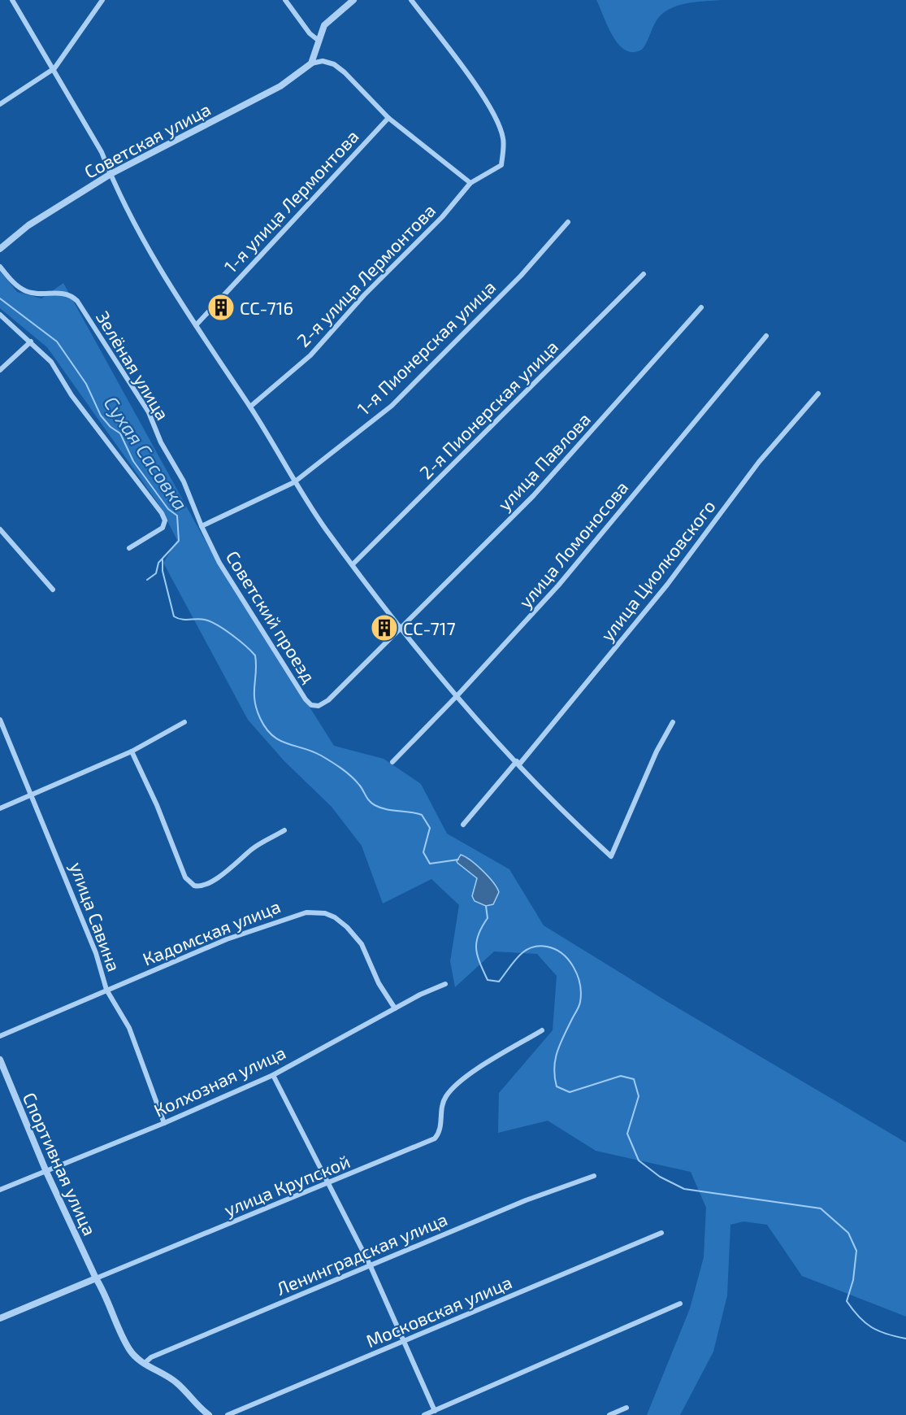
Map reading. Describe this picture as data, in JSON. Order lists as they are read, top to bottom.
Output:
{
  "streets": {
    "street": [
      "Советская улица",
      "1-я улица Лермонтова",
      "2-я улица Лермонтова",
      "1-я Пионерская улица",
      "Зелёная улица",
      "2-я Пионерская улица",
      "улица Павлова",
      "улица Ломоносова",
      "улица Циолковского",
      "Советский проезд",
      "улица Савина",
      "Кадомская улица",
      "Колхозная улица",
      "Спортивная улица",
      "улица Крупской",
      "Ленинградская улица",
      "Московская улица"
    ]
  },
  "crossings": [
    ["Зелёная улица", "Советский проезд"],
    ["улица Павлова", "Советский проезд"],
    ["улица Савина", "Кадомская улица"],
    ["улица Савина", "Колхозная улица"],
    ["Кадомская улица", "Колхозная улица"],
    ["Колхозная улица", "Спортивная улица"],
    ["Спортивная улица", "улица Крупской"],
    ["Спортивная улица", "Ленинградская улица"]
  ],
  "water": ["Сухая Сасовка"],
  "places": {
    "building": ["СС-716", "СС-717"]
  }
}
